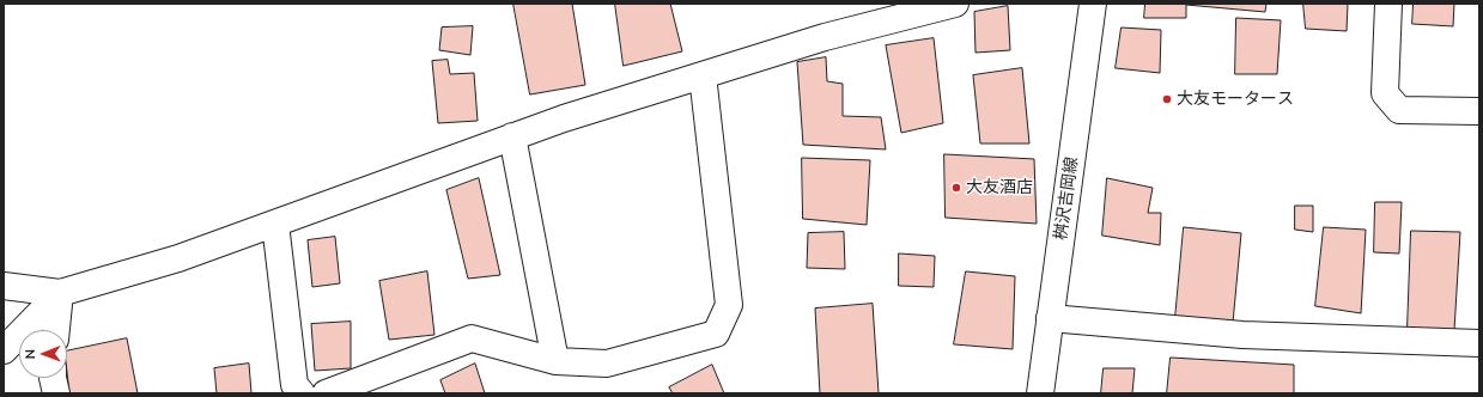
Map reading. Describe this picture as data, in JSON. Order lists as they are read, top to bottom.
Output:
{
  "streets": {
    "street": ["桝沢吉岡線"]
  },
  "places": ["大友モータース", "大友酒店"],
  "north": "left"
}
